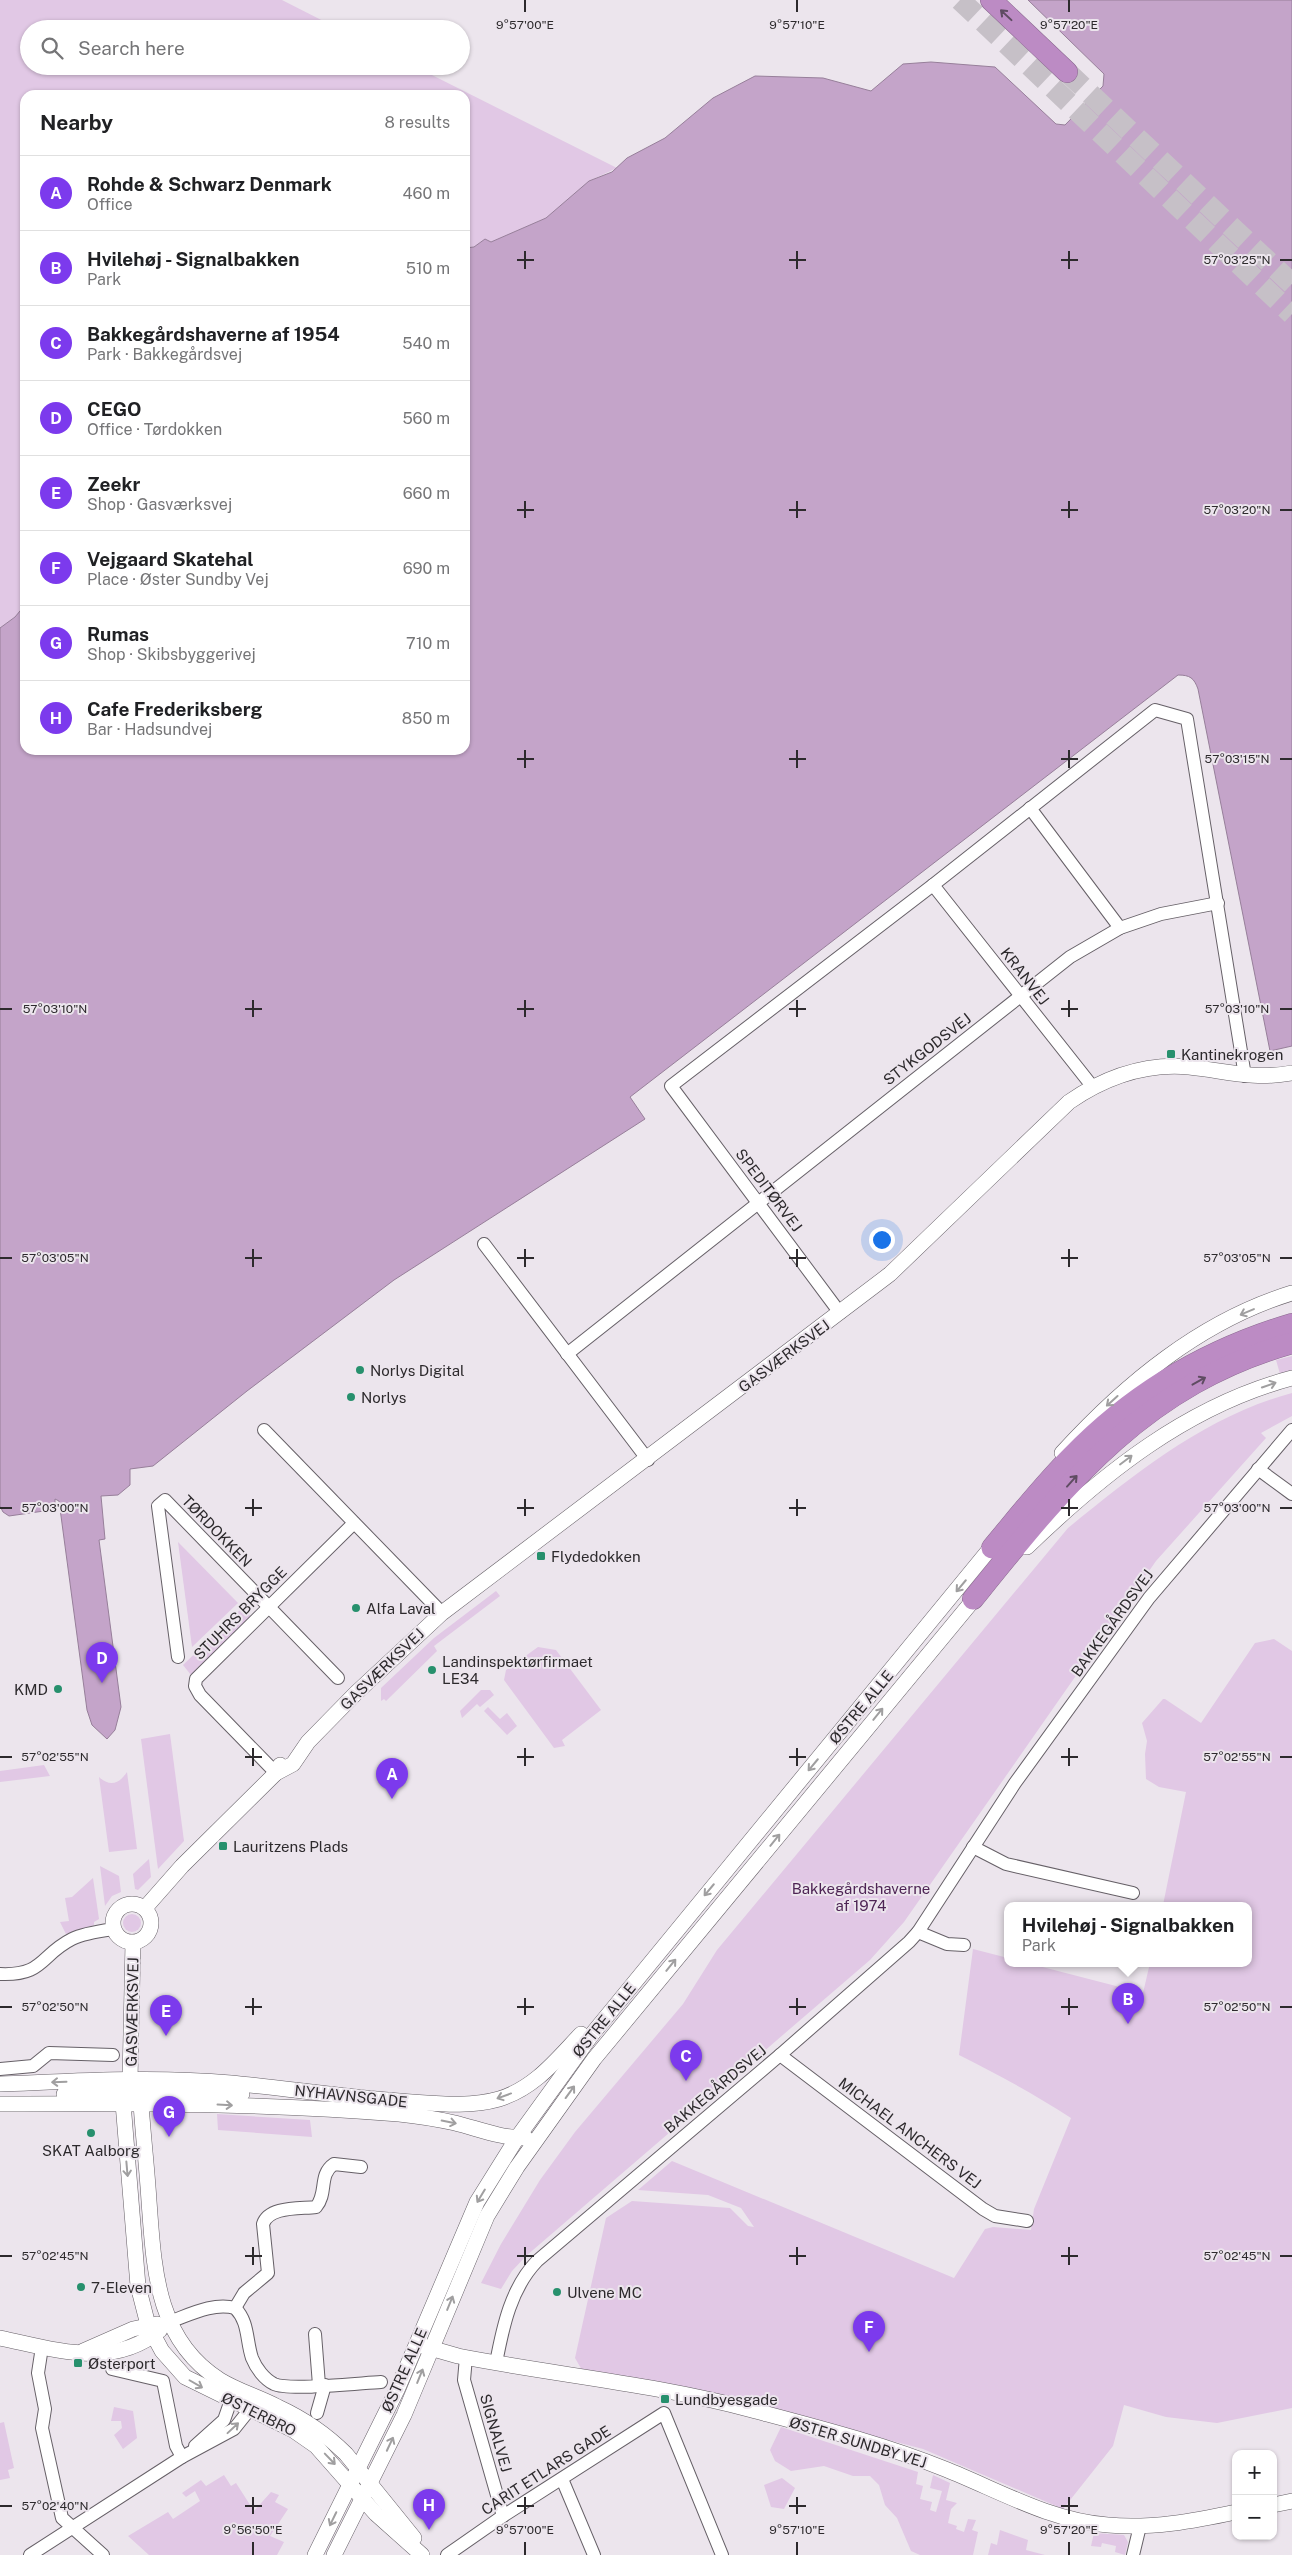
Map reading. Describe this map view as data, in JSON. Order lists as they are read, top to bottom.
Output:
{
  "streets": {
    "street": [
      "KRANVEJ",
      "STYKGODSVEJ",
      "SPEDITØRVEJ",
      "GASVÆRKSVEJ",
      "TØRDOKKEN",
      "STUHRS BRYGGE",
      "BAKKEGÅRDSVEJ",
      "ØSTRE ALLE",
      "NYHAVNSGADE",
      "MICHAEL ANCHERS VEJ",
      "ØSTERBRO",
      "SIGNALVEJ",
      "ØSTER SUNDBY VEJ",
      "CARIT ETLARS GADE"
    ]
  },
  "crossings": [
    ["KRANVEJ", "STYKGODSVEJ"],
    ["KRANVEJ", "SPEDITØRVEJ"],
    ["KRANVEJ", "GASVÆRKSVEJ"],
    ["STYKGODSVEJ", "SPEDITØRVEJ"],
    ["SPEDITØRVEJ", "GASVÆRKSVEJ"],
    ["GASVÆRKSVEJ", "STUHRS BRYGGE"],
    ["GASVÆRKSVEJ", "NYHAVNSGADE"],
    ["GASVÆRKSVEJ", "ØSTERBRO"],
    ["TØRDOKKEN", "STUHRS BRYGGE"],
    ["BAKKEGÅRDSVEJ", "MICHAEL ANCHERS VEJ"],
    ["BAKKEGÅRDSVEJ", "ØSTER SUNDBY VEJ"],
    ["ØSTRE ALLE", "NYHAVNSGADE"],
    ["ØSTRE ALLE", "ØSTERBRO"],
    ["ØSTRE ALLE", "ØSTER SUNDBY VEJ"],
    ["NYHAVNSGADE", "ØSTERBRO"],
    ["SIGNALVEJ", "ØSTER SUNDBY VEJ"],
    ["SIGNALVEJ", "CARIT ETLARS GADE"]
  ],
  "parks": ["Bakkegårdshaverne af 1974"],
  "places": {
    "transit": [
      "Kantinekrogen",
      "Flydedokken",
      "Lauritzens Plads",
      "Østerport",
      "Lundbyesgade"
    ],
    "other": [
      "Norlys Digital",
      "Norlys",
      "Alfa Laval",
      "Landinspektørfirmaet LE34",
      "KMD",
      "SKAT Aalborg",
      "7-Eleven",
      "Ulvene MC"
    ]
  },
  "page": {
    "search": "Search here",
    "heading": ["Nearby", "8 results"],
    "list": [
      {
        "mark": "A",
        "name": "Rohde & Schwarz Denmark",
        "note": "Office",
        "value": "460 m"
      },
      {
        "mark": "B",
        "name": "Hvilehøj - Signalbakken",
        "note": "Park",
        "value": "510 m"
      },
      {
        "mark": "C",
        "name": "Bakkegårdshaverne af 1954",
        "note": "Park · Bakkegårdsvej",
        "value": "540 m"
      },
      {
        "mark": "D",
        "name": "CEGO",
        "note": "Office · Tørdokken",
        "value": "560 m"
      },
      {
        "mark": "E",
        "name": "Zeekr",
        "note": "Shop · Gasværksvej",
        "value": "660 m"
      },
      {
        "mark": "F",
        "name": "Vejgaard Skatehal",
        "note": "Place · Øster Sundby Vej",
        "value": "690 m"
      },
      {
        "mark": "G",
        "name": "Rumas",
        "note": "Shop · Skibsbyggerivej",
        "value": "710 m"
      },
      {
        "mark": "H",
        "name": "Cafe Frederiksberg",
        "note": "Bar · Hadsundvej",
        "value": "850 m"
      }
    ],
    "pins": [
      "D",
      "A",
      "B",
      "E",
      "C",
      "G",
      "F",
      "H"
    ],
    "popup": ["Hvilehøj - Signalbakken", "Park"],
    "map_buttons": ["+", "−"]
  },
  "coordinates": [
    "9°57'00\"E",
    "9°57'10\"E",
    "9°57'20\"E",
    "57°03'25\"N",
    "57°03'20\"N",
    "57°03'15\"N",
    "57°03'10\"N",
    "57°03'05\"N",
    "57°03'00\"N",
    "57°02'55\"N",
    "57°02'50\"N",
    "57°02'45\"N",
    "57°02'40\"N",
    "9°56'50\"E"
  ]
}
